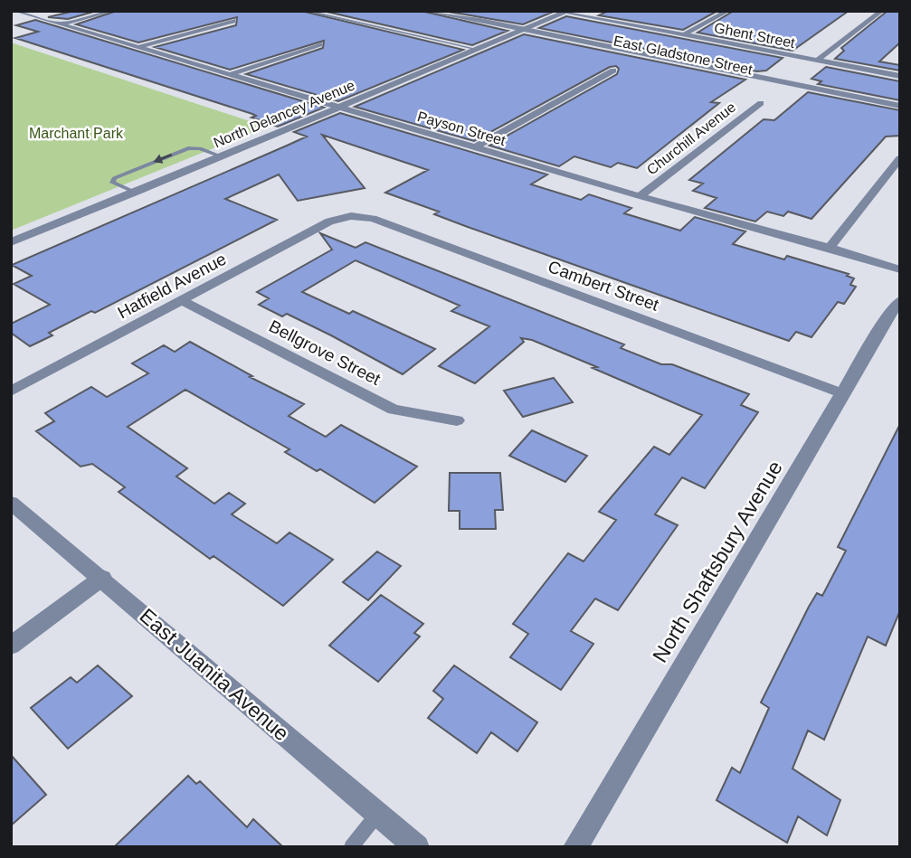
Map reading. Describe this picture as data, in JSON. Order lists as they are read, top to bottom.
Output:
{
  "streets": {
    "street": [
      "Ghent Street",
      "East Gladstone Street",
      "North Delancey Avenue",
      "Payson Street",
      "Churchill Avenue",
      "Hatfield Avenue",
      "Cambert Street",
      "Bellgrove Street",
      "North Shaftsbury Avenue",
      "East Juanita Avenue"
    ]
  },
  "crossings": [
    ["Ghent Street", "North Delancey Avenue"],
    ["East Gladstone Street", "North Delancey Avenue"],
    ["North Delancey Avenue", "Payson Street"],
    ["Payson Street", "Churchill Avenue"],
    ["Hatfield Avenue", "Cambert Street"],
    ["Hatfield Avenue", "Bellgrove Street"],
    ["Cambert Street", "North Shaftsbury Avenue"]
  ],
  "parks": ["Marchant Park"]
}
